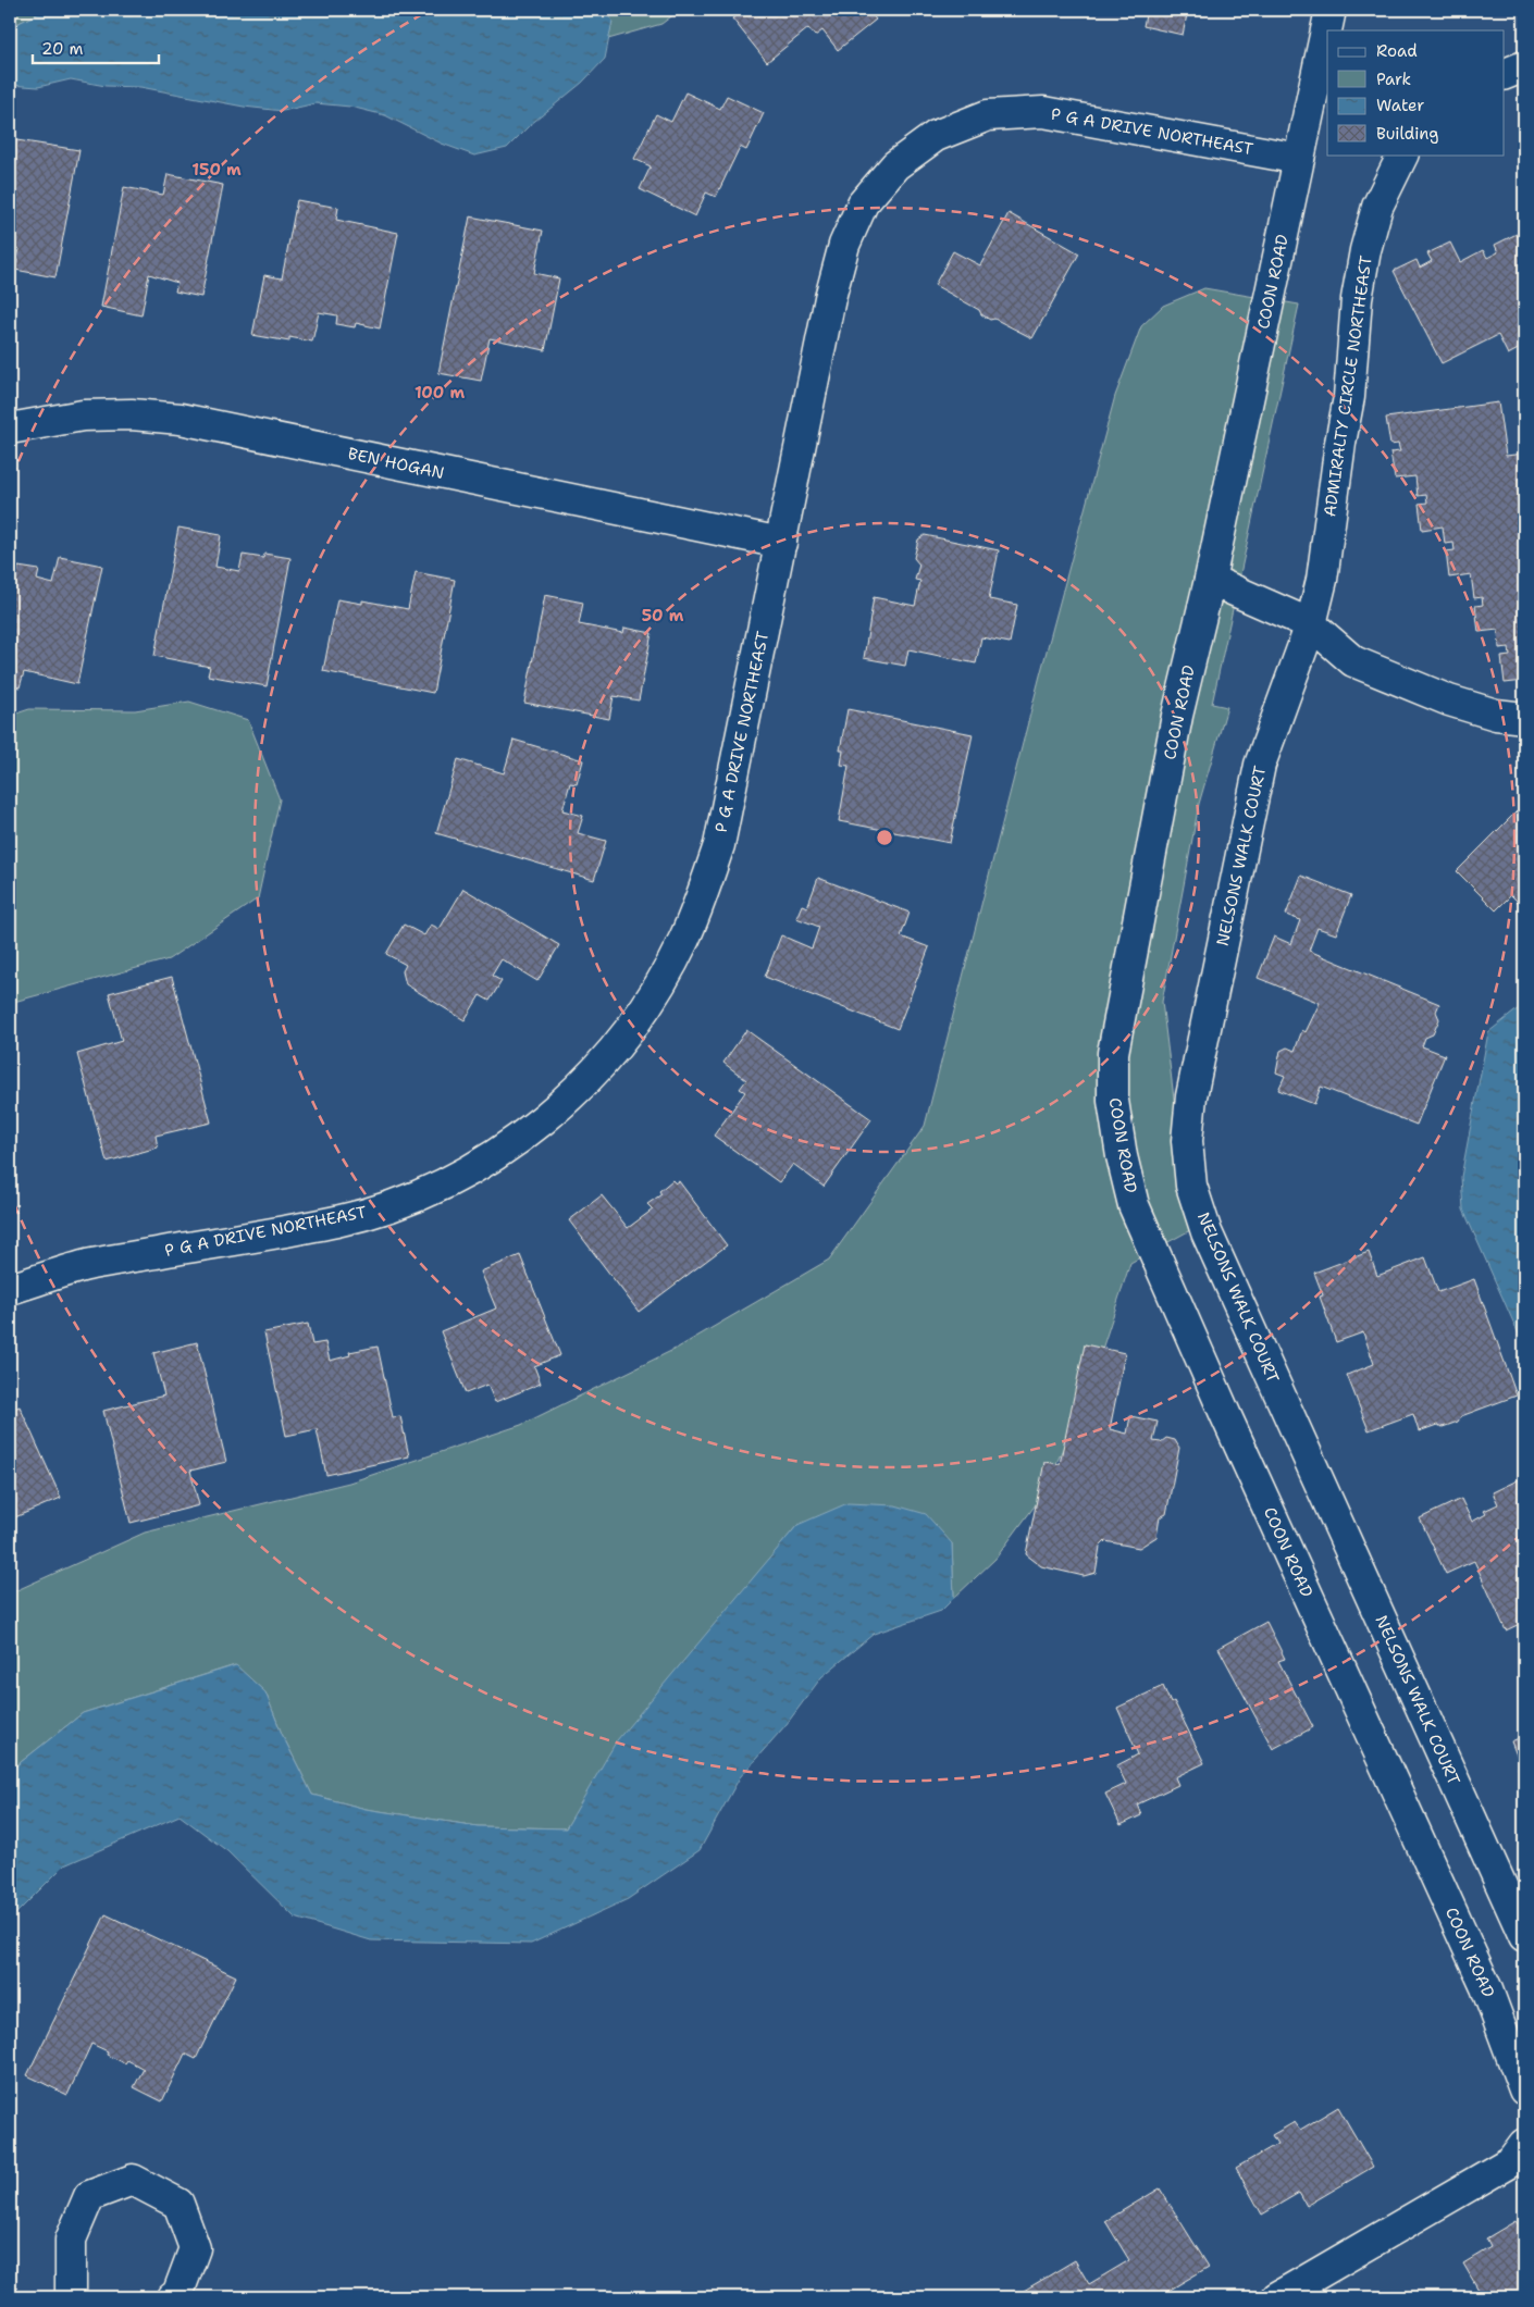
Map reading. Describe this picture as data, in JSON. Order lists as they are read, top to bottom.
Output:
{
  "streets": {
    "street": [
      "P G A DRIVE NORTHEAST",
      "COON ROAD",
      "ADMIRALTY CIRCLE NORTHEAST",
      "BEN HOGAN",
      "NELSONS WALK COURT"
    ]
  },
  "crossings": [
    ["P G A DRIVE NORTHEAST", "COON ROAD"],
    ["P G A DRIVE NORTHEAST", "BEN HOGAN"],
    ["ADMIRALTY CIRCLE NORTHEAST", "NELSONS WALK COURT"]
  ],
  "legend": [
    "Road",
    "Park",
    "Water",
    "Building"
  ],
  "scale_bar": "20 m",
  "rings": ["150 m", "100 m", "50 m"]
}
